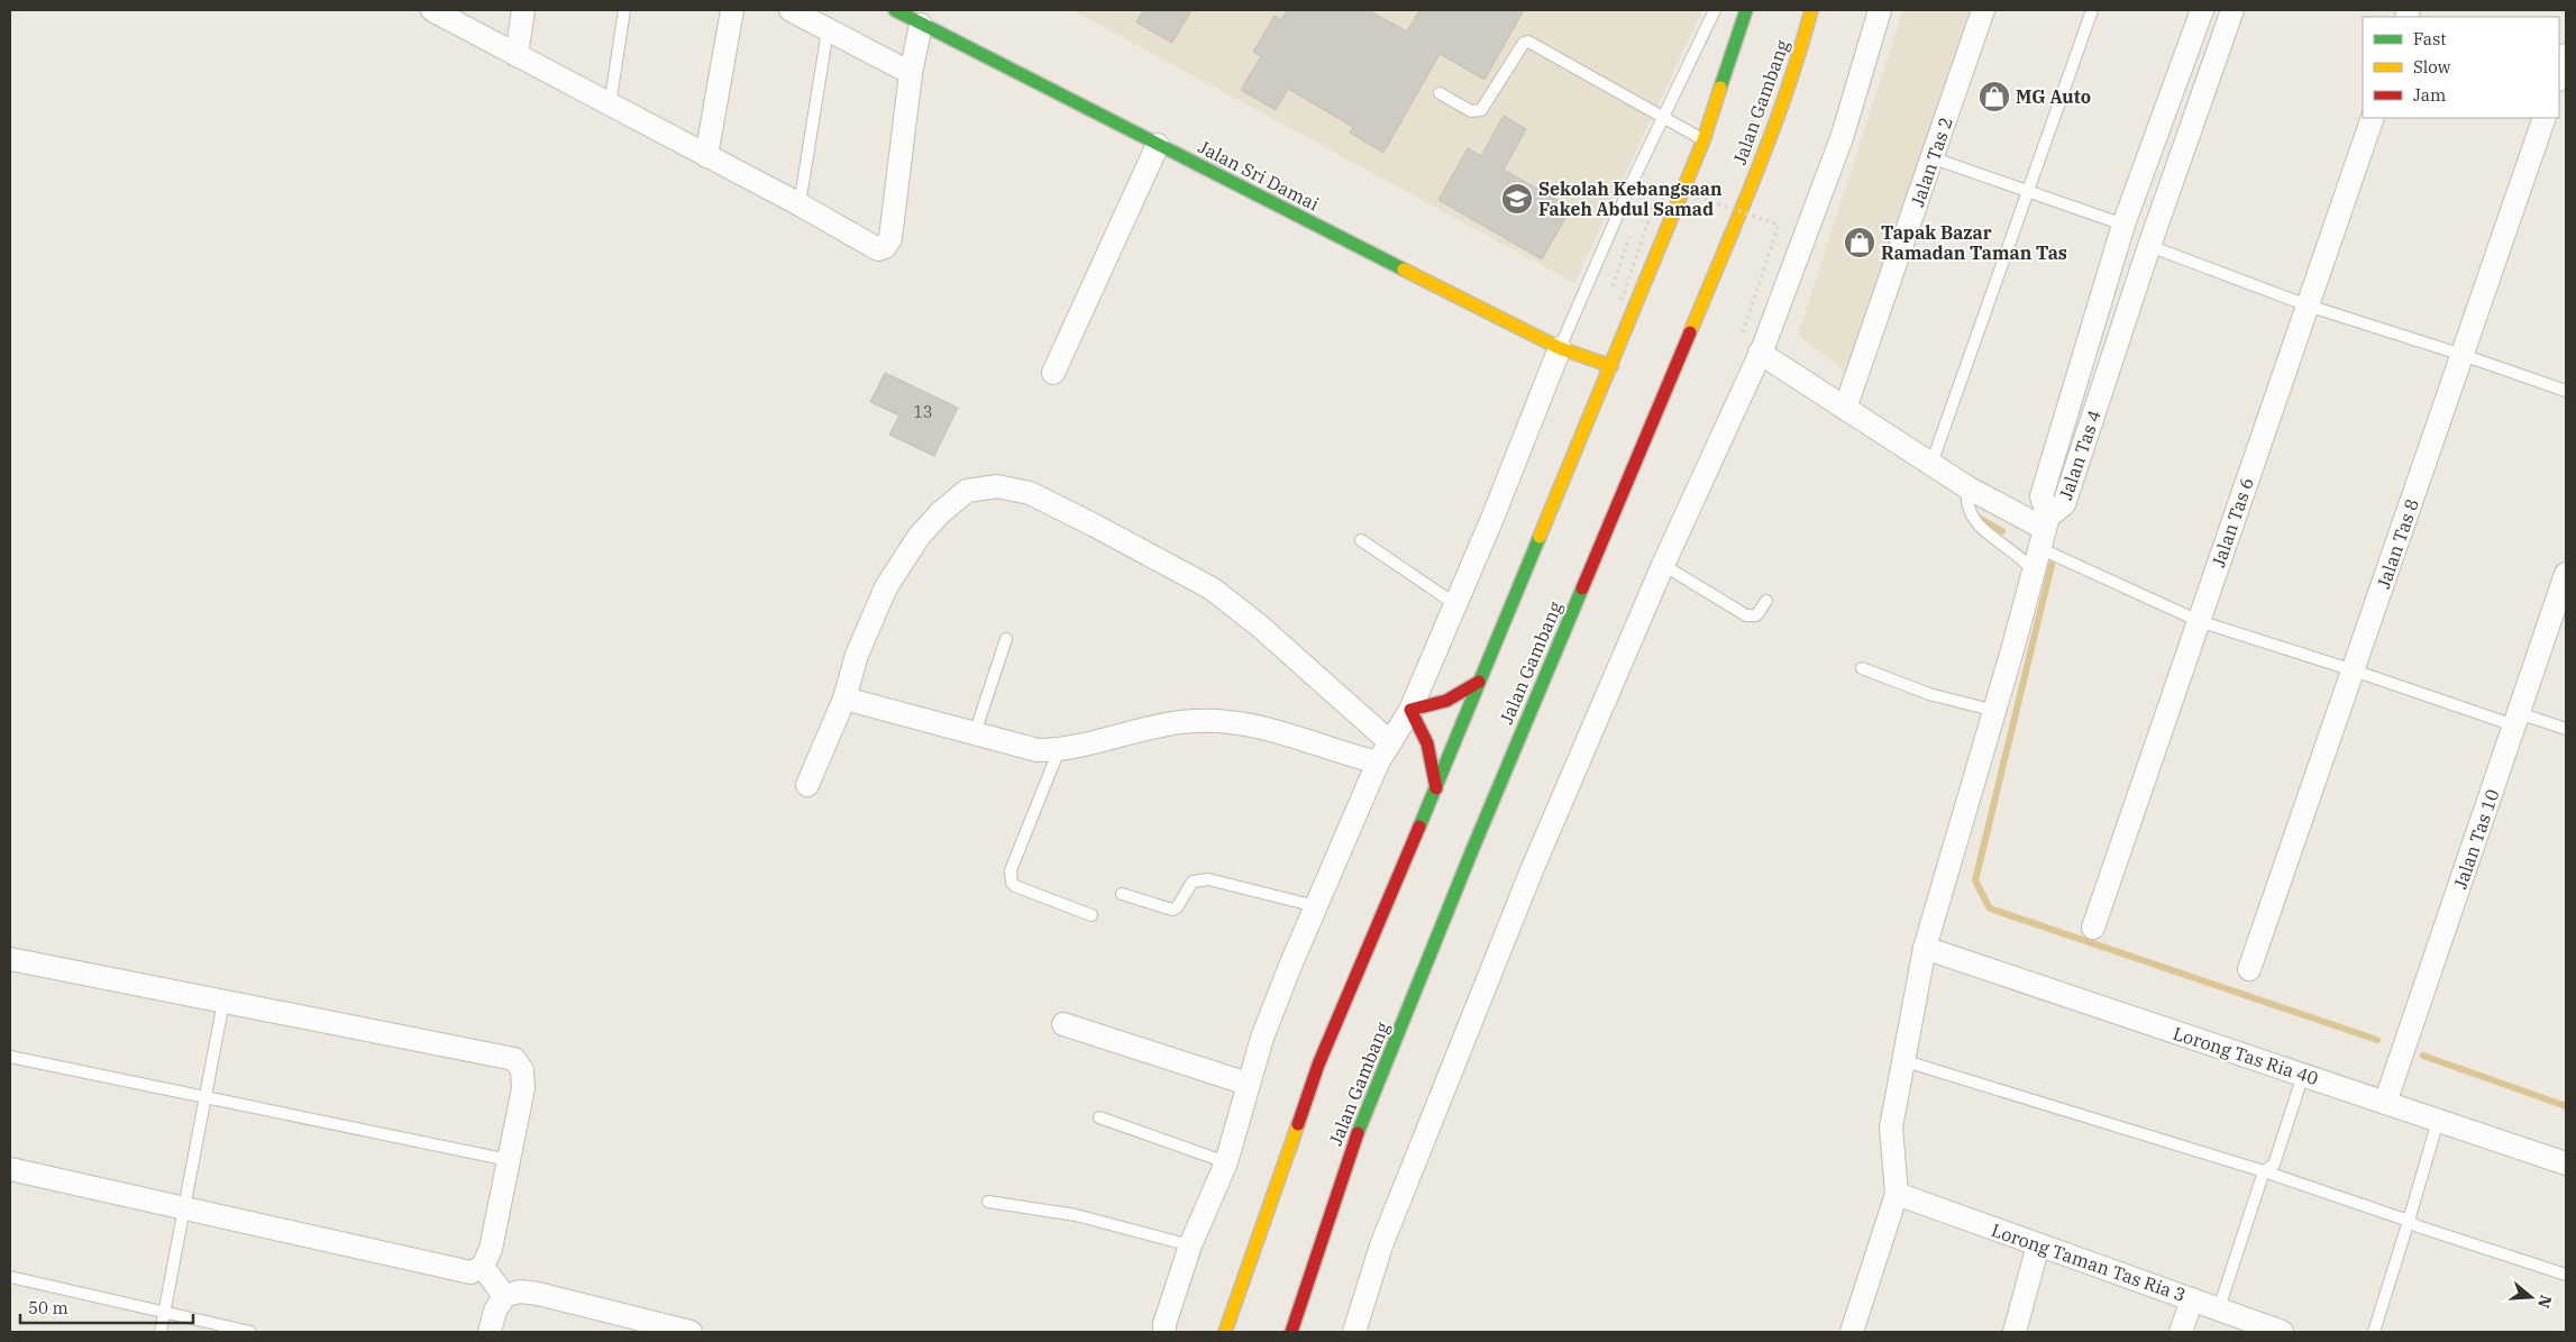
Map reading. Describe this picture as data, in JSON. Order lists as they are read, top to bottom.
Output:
{
  "streets": {
    "main road": ["Jalan Gambang", "Jalan Sri Damai"],
    "street": [
      "Jalan Tas 2",
      "Jalan Tas 4",
      "Jalan Tas 6",
      "Jalan Tas 8",
      "Jalan Tas 10",
      "Lorong Tas Ria 40",
      "Lorong Taman Tas Ria 3"
    ]
  },
  "crossings": [
    ["Jalan Tas 10", "Lorong Tas Ria 40"]
  ],
  "places": {
    "shop": ["MG Auto", "Tapak Bazar Ramadan Taman Tas"],
    "school or university": ["Sekolah Kebangsaan Fakeh Abdul Samad"]
  },
  "house_numbers": ["13"],
  "legend": ["Fast", "Slow", "Jam"],
  "scale_bar": "50 m",
  "north": "right"
}
